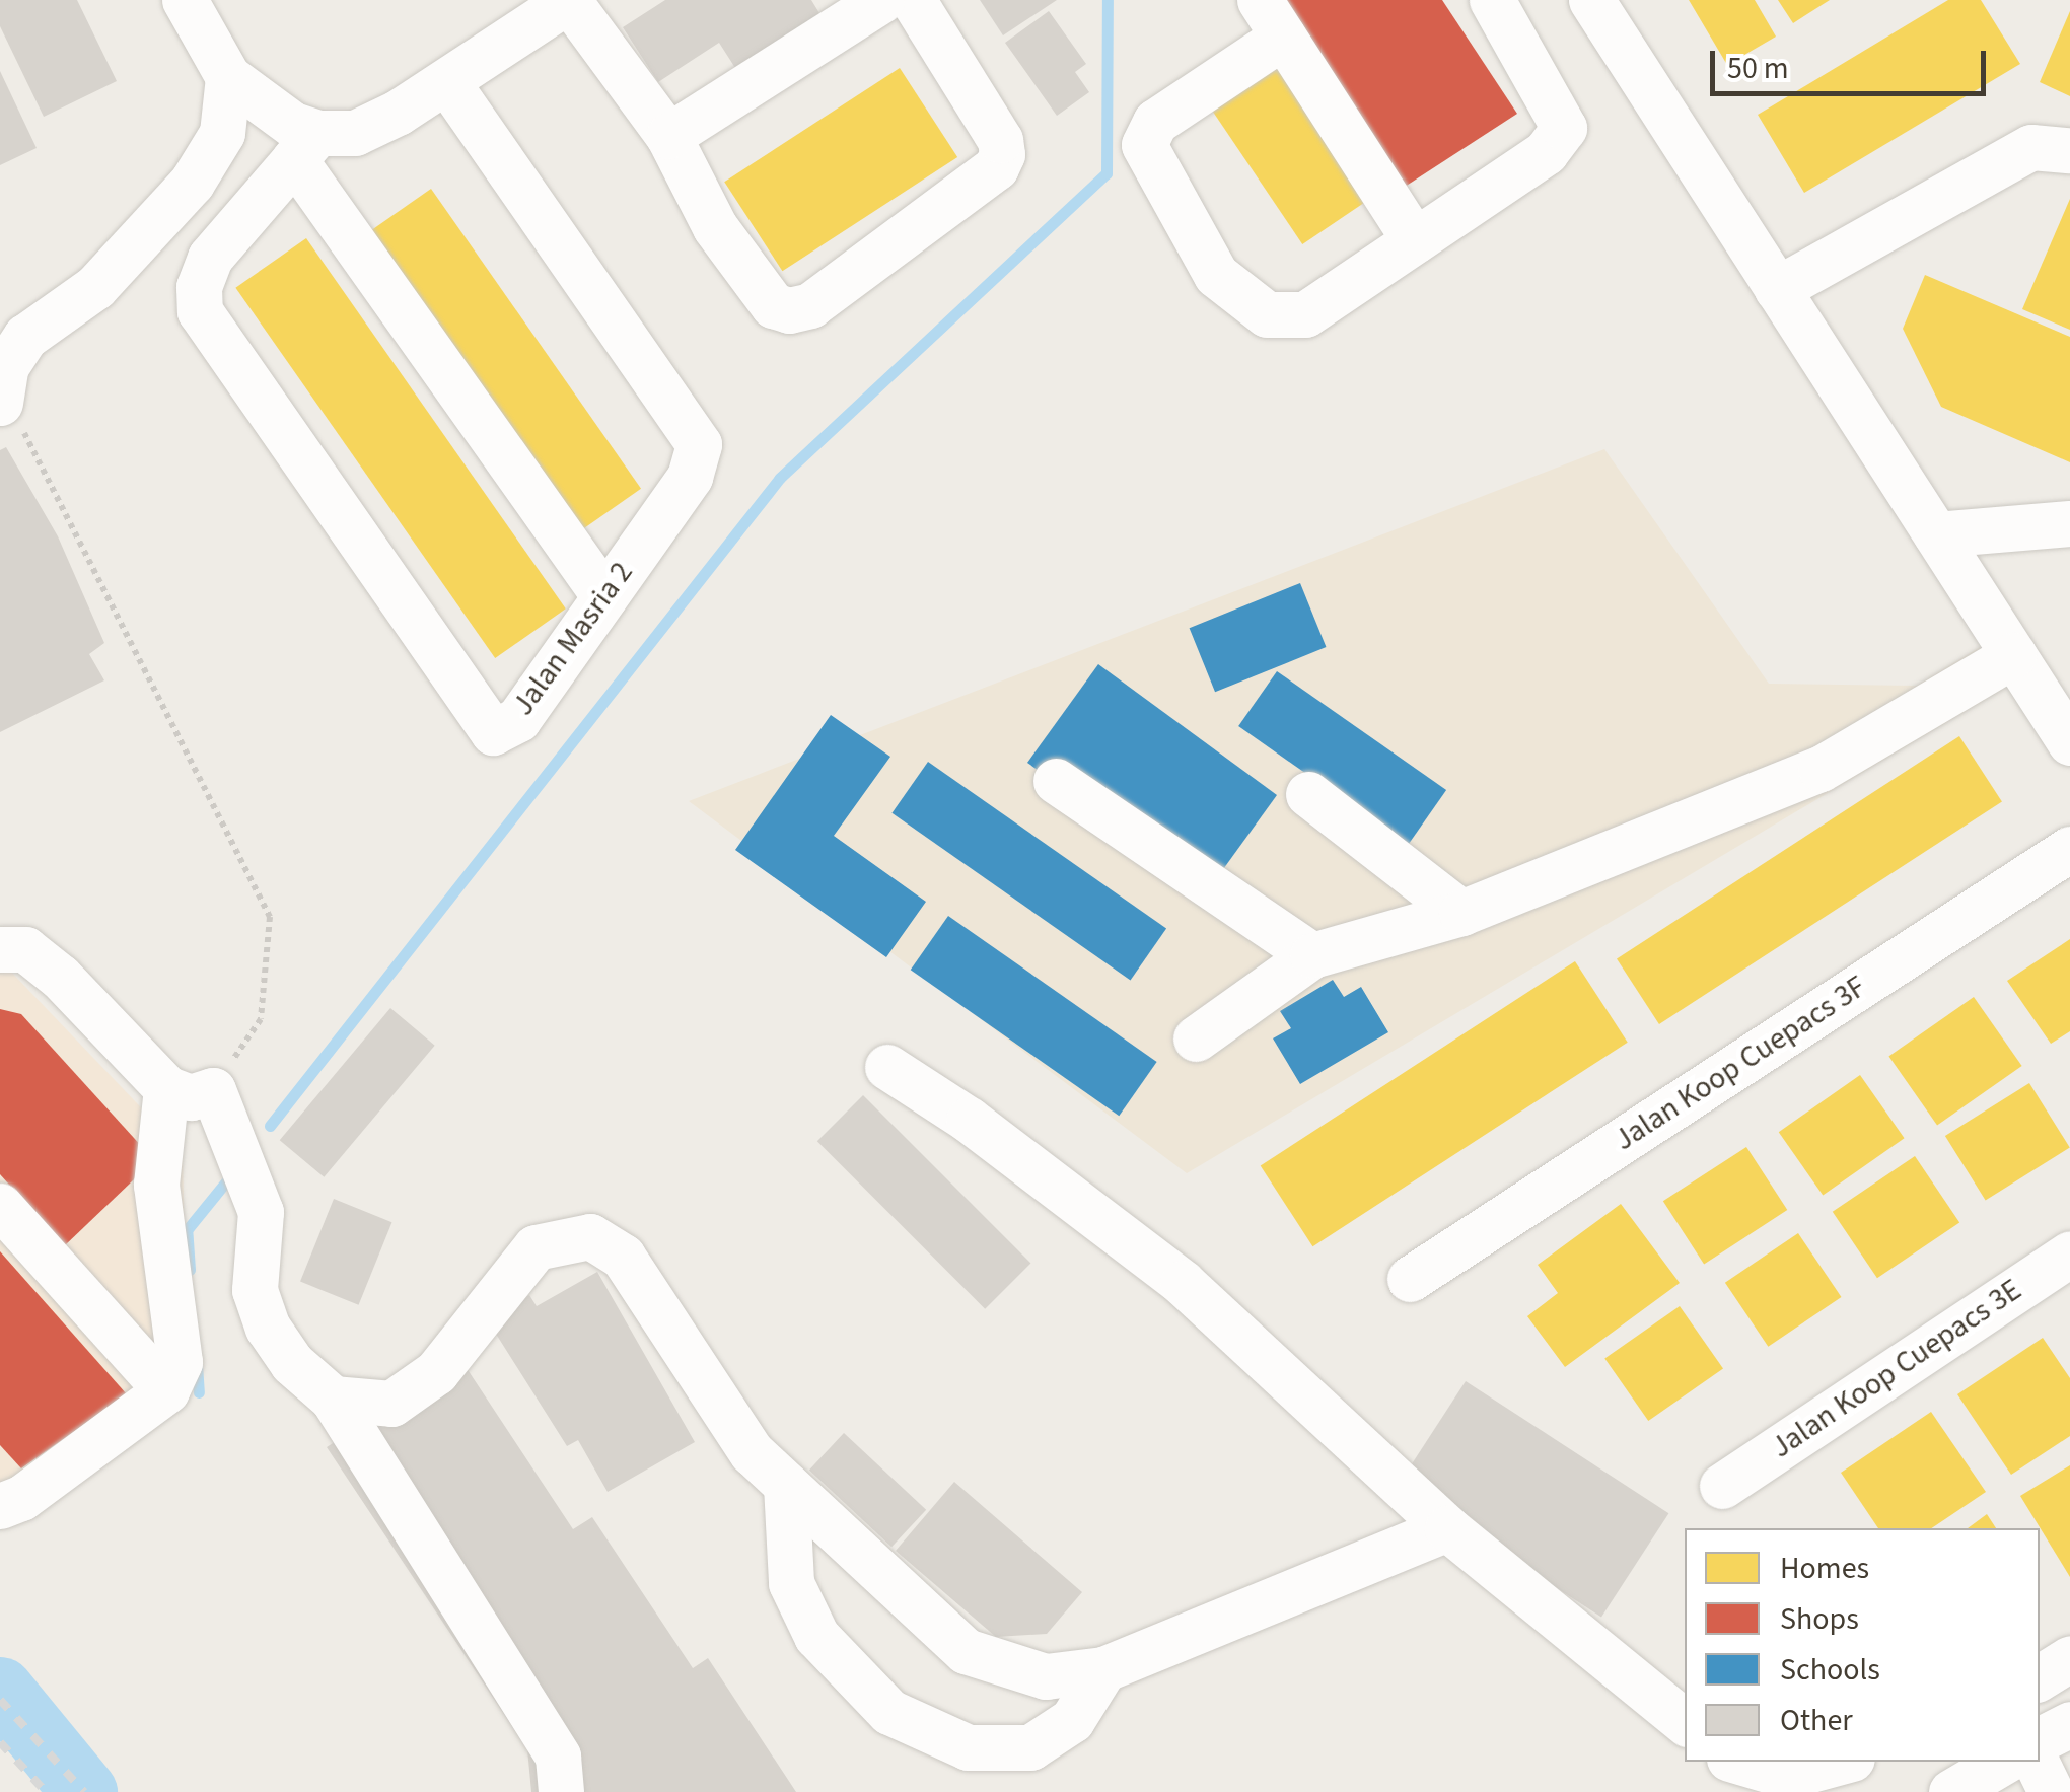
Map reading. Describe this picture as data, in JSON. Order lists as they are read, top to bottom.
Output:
{
  "streets": {
    "street": ["Jalan Masria 2", "Jalan Koop Cuepacs 3F", "Jalan Koop Cuepacs 3E"]
  },
  "legend": [
    "Homes",
    "Shops",
    "Schools",
    "Other"
  ],
  "scale_bar": "50 m"
}
